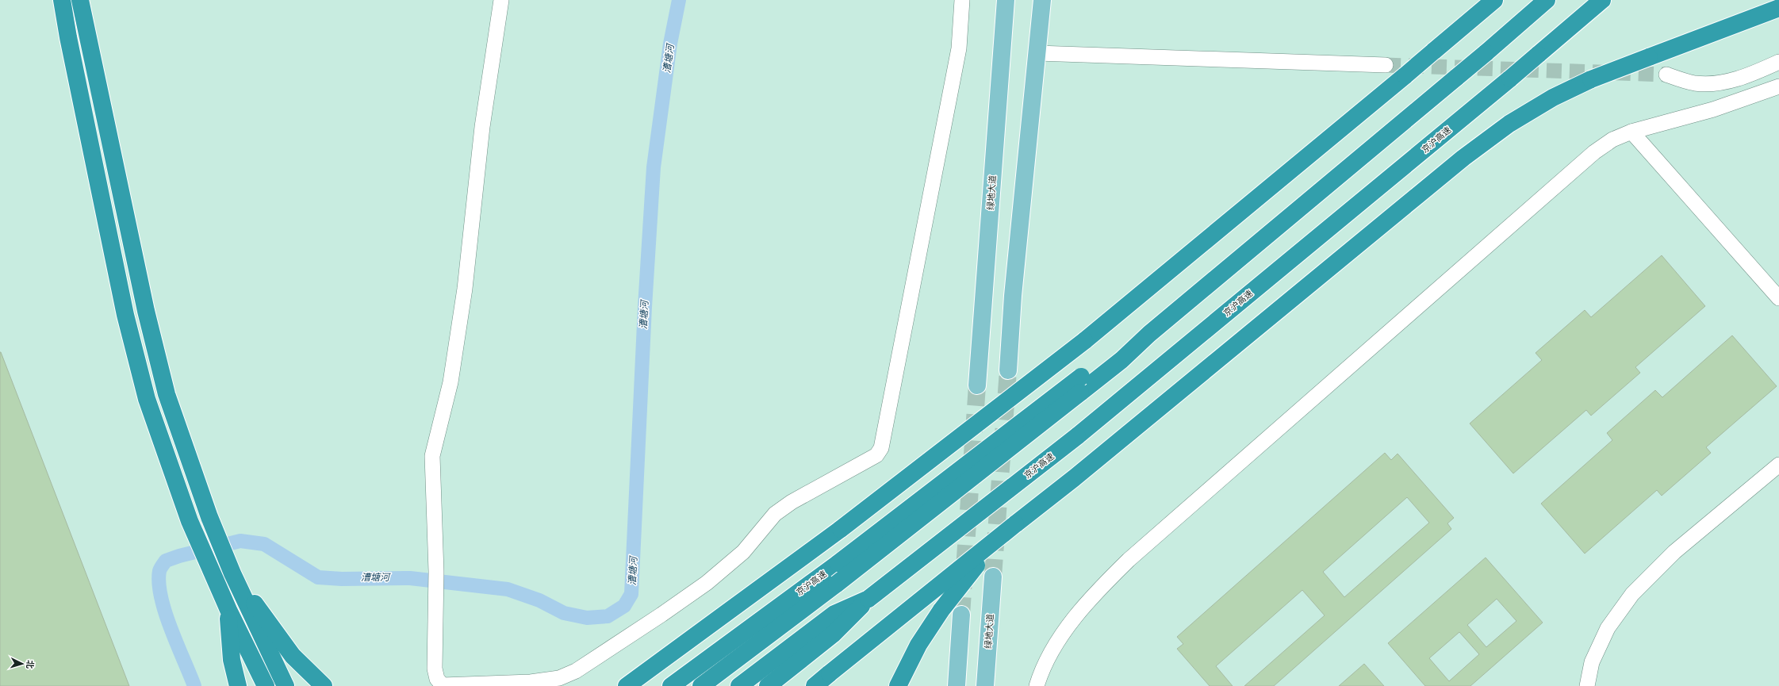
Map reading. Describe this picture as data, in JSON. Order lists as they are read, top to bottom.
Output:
{
  "streets": {
    "highway": ["京沪高速"],
    "main road": ["绿地大道"]
  },
  "water": ["漕塘河"],
  "north": "right"
}
